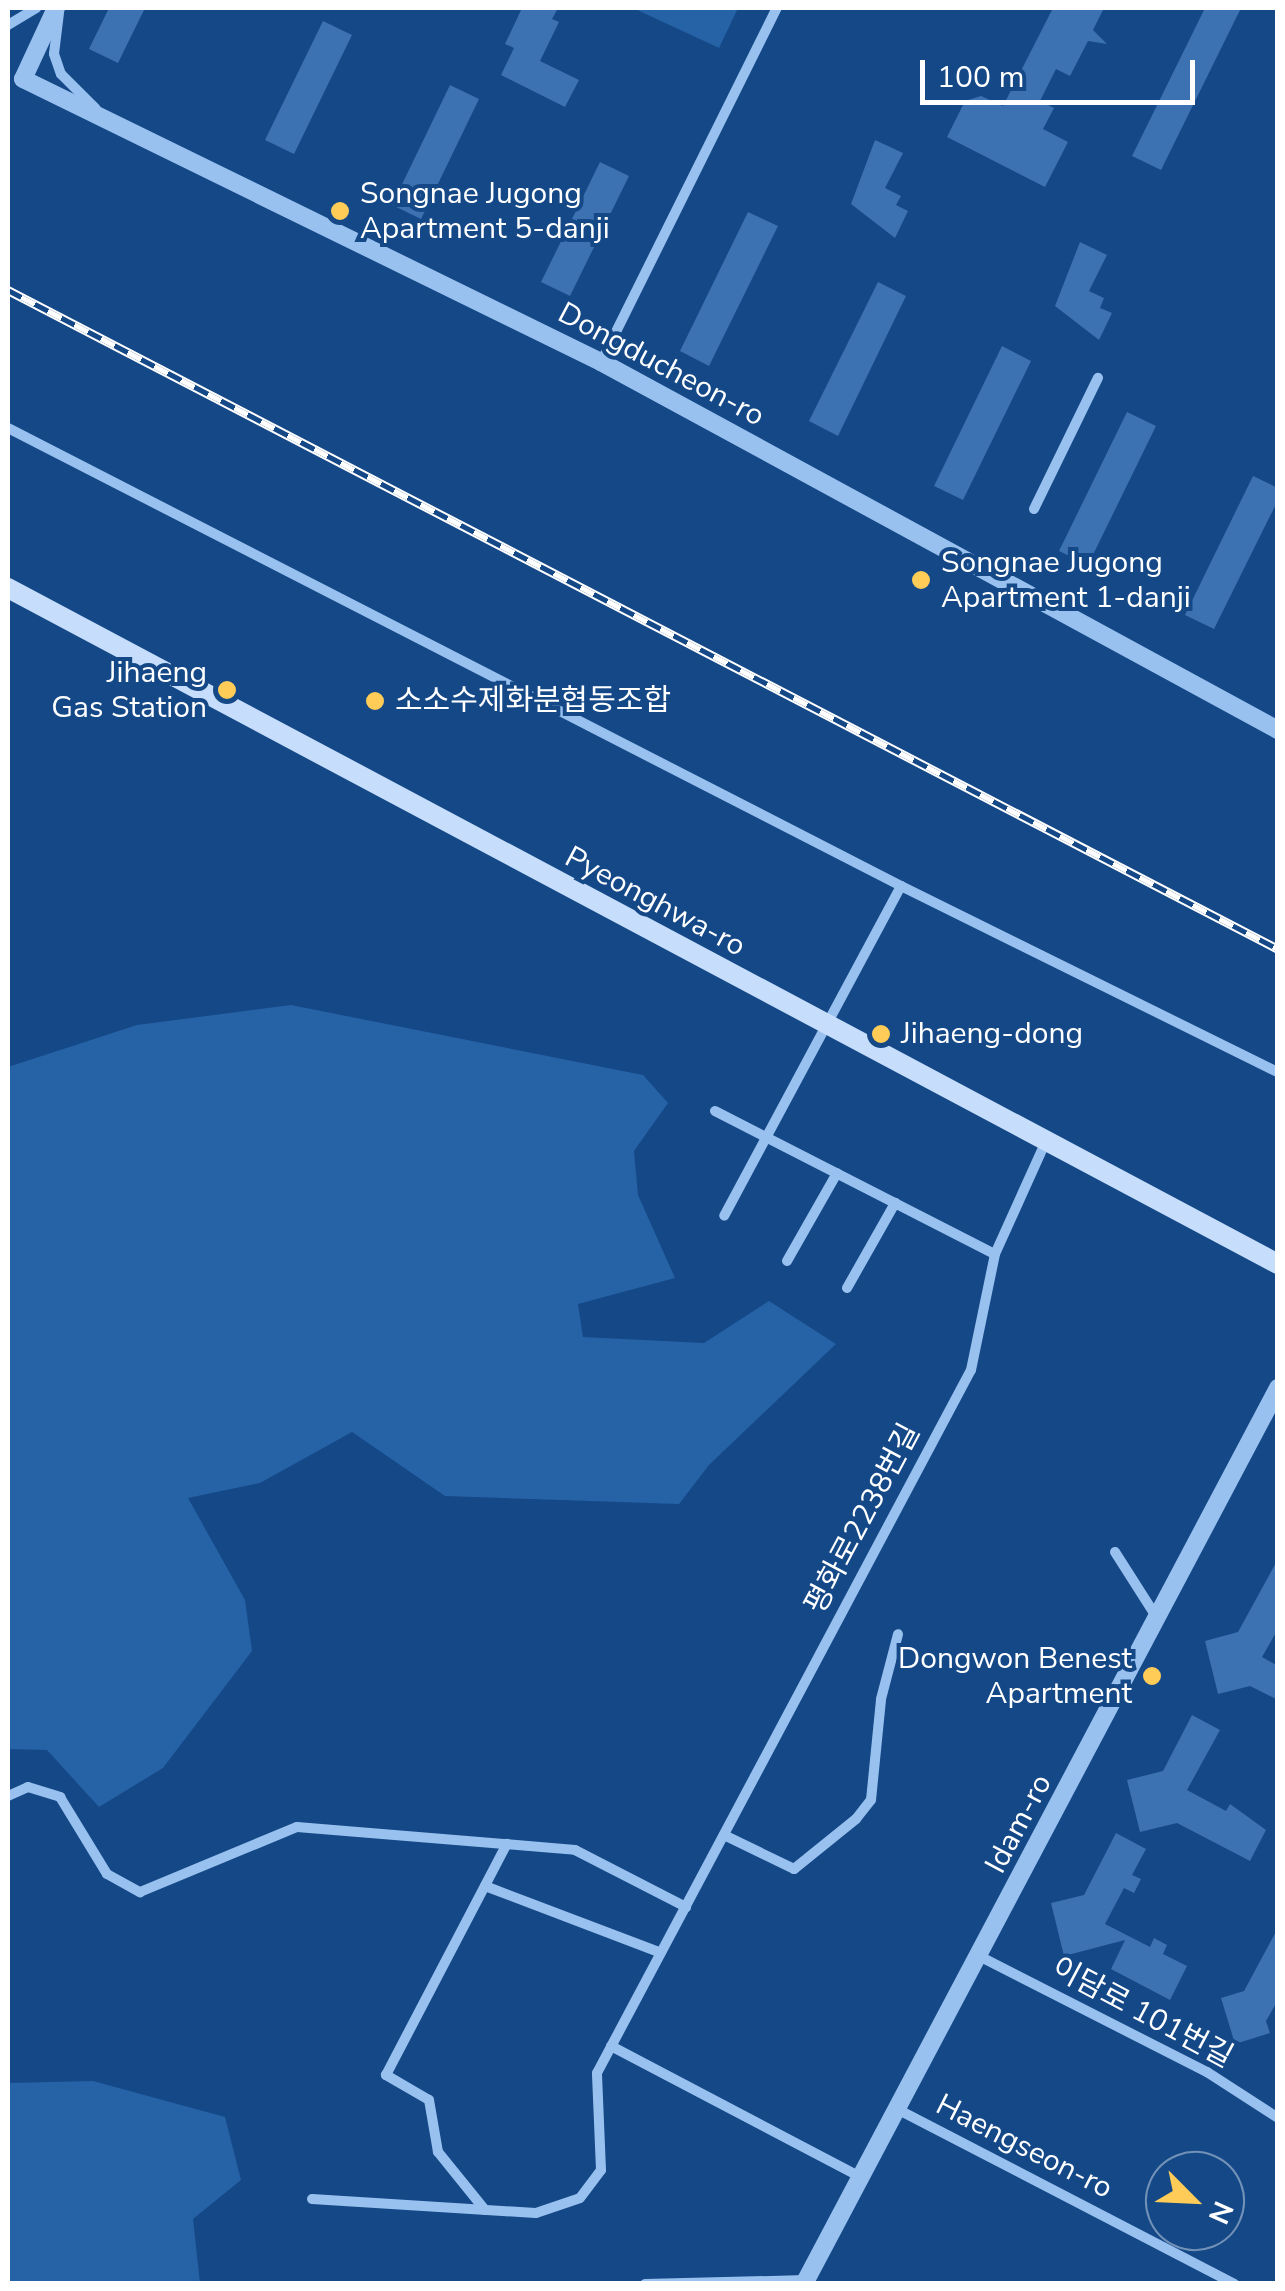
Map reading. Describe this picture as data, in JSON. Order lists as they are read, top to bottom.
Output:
{
  "streets": {
    "main road": ["Pyeonghwa-ro"],
    "street": [
      "Dongducheon-ro",
      "평화로2238번길",
      "Idam-ro",
      "이담로 101번길",
      "Haengseon-ro"
    ]
  },
  "crossings": [
    ["Pyeonghwa-ro", "평화로2238번길"],
    ["Idam-ro", "이담로 101번길"],
    ["Idam-ro", "Haengseon-ro"]
  ],
  "places": [
    "Songnae Jugong Apartment 5-danji",
    "Songnae Jugong Apartment 1-danji",
    "Jihaeng Gas Station",
    "소소수제화분협동조합",
    "Jihaeng-dong",
    "Dongwon Benest Apartment"
  ],
  "scale_bar": "100 m",
  "north": "bottom right"
}
